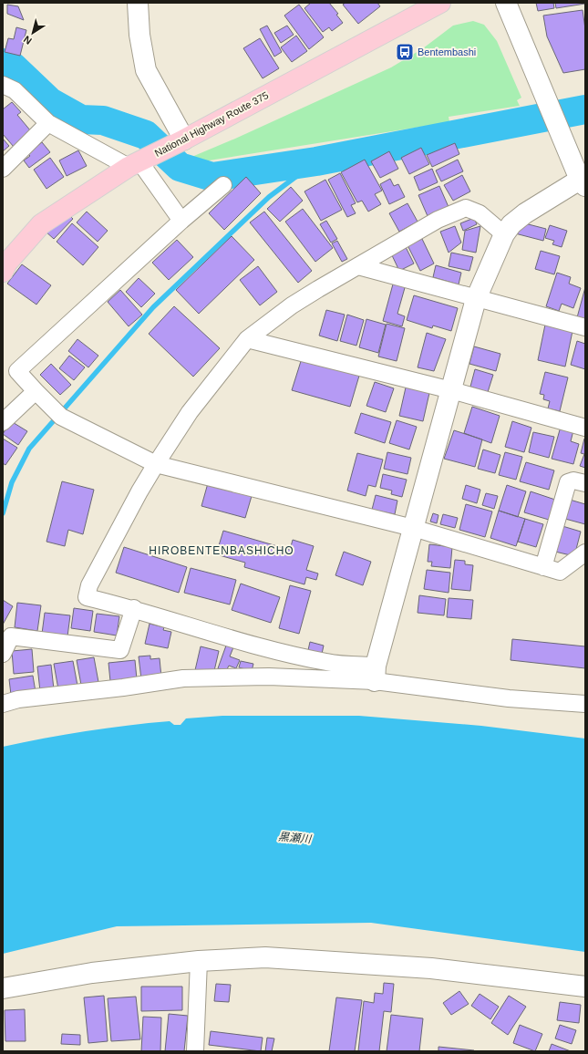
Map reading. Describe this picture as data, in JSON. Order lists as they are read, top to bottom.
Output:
{
  "streets": {
    "highway": ["National Highway Route 375"]
  },
  "districts": ["HIROBENTENBASHICHO"],
  "water": ["黒瀬川"],
  "places": {
    "bus stop": ["Bentembashi"]
  },
  "north": "bottom left"
}
